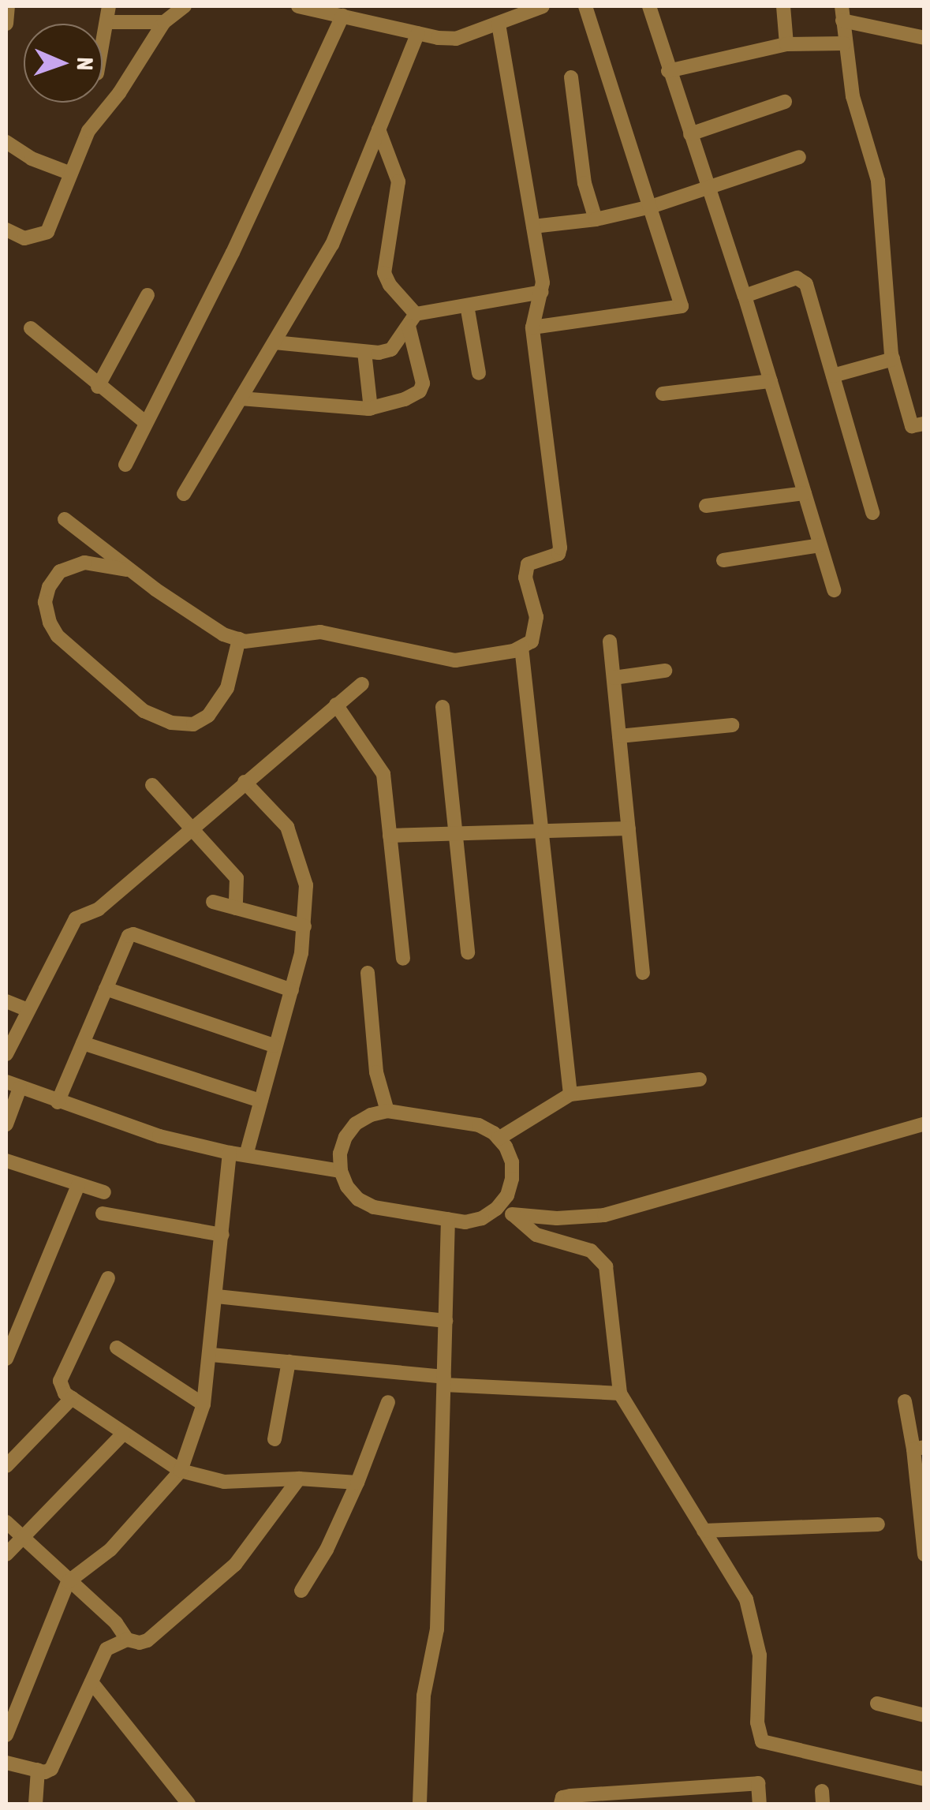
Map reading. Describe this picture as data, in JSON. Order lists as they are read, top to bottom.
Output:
{
  "north": "right"
}
